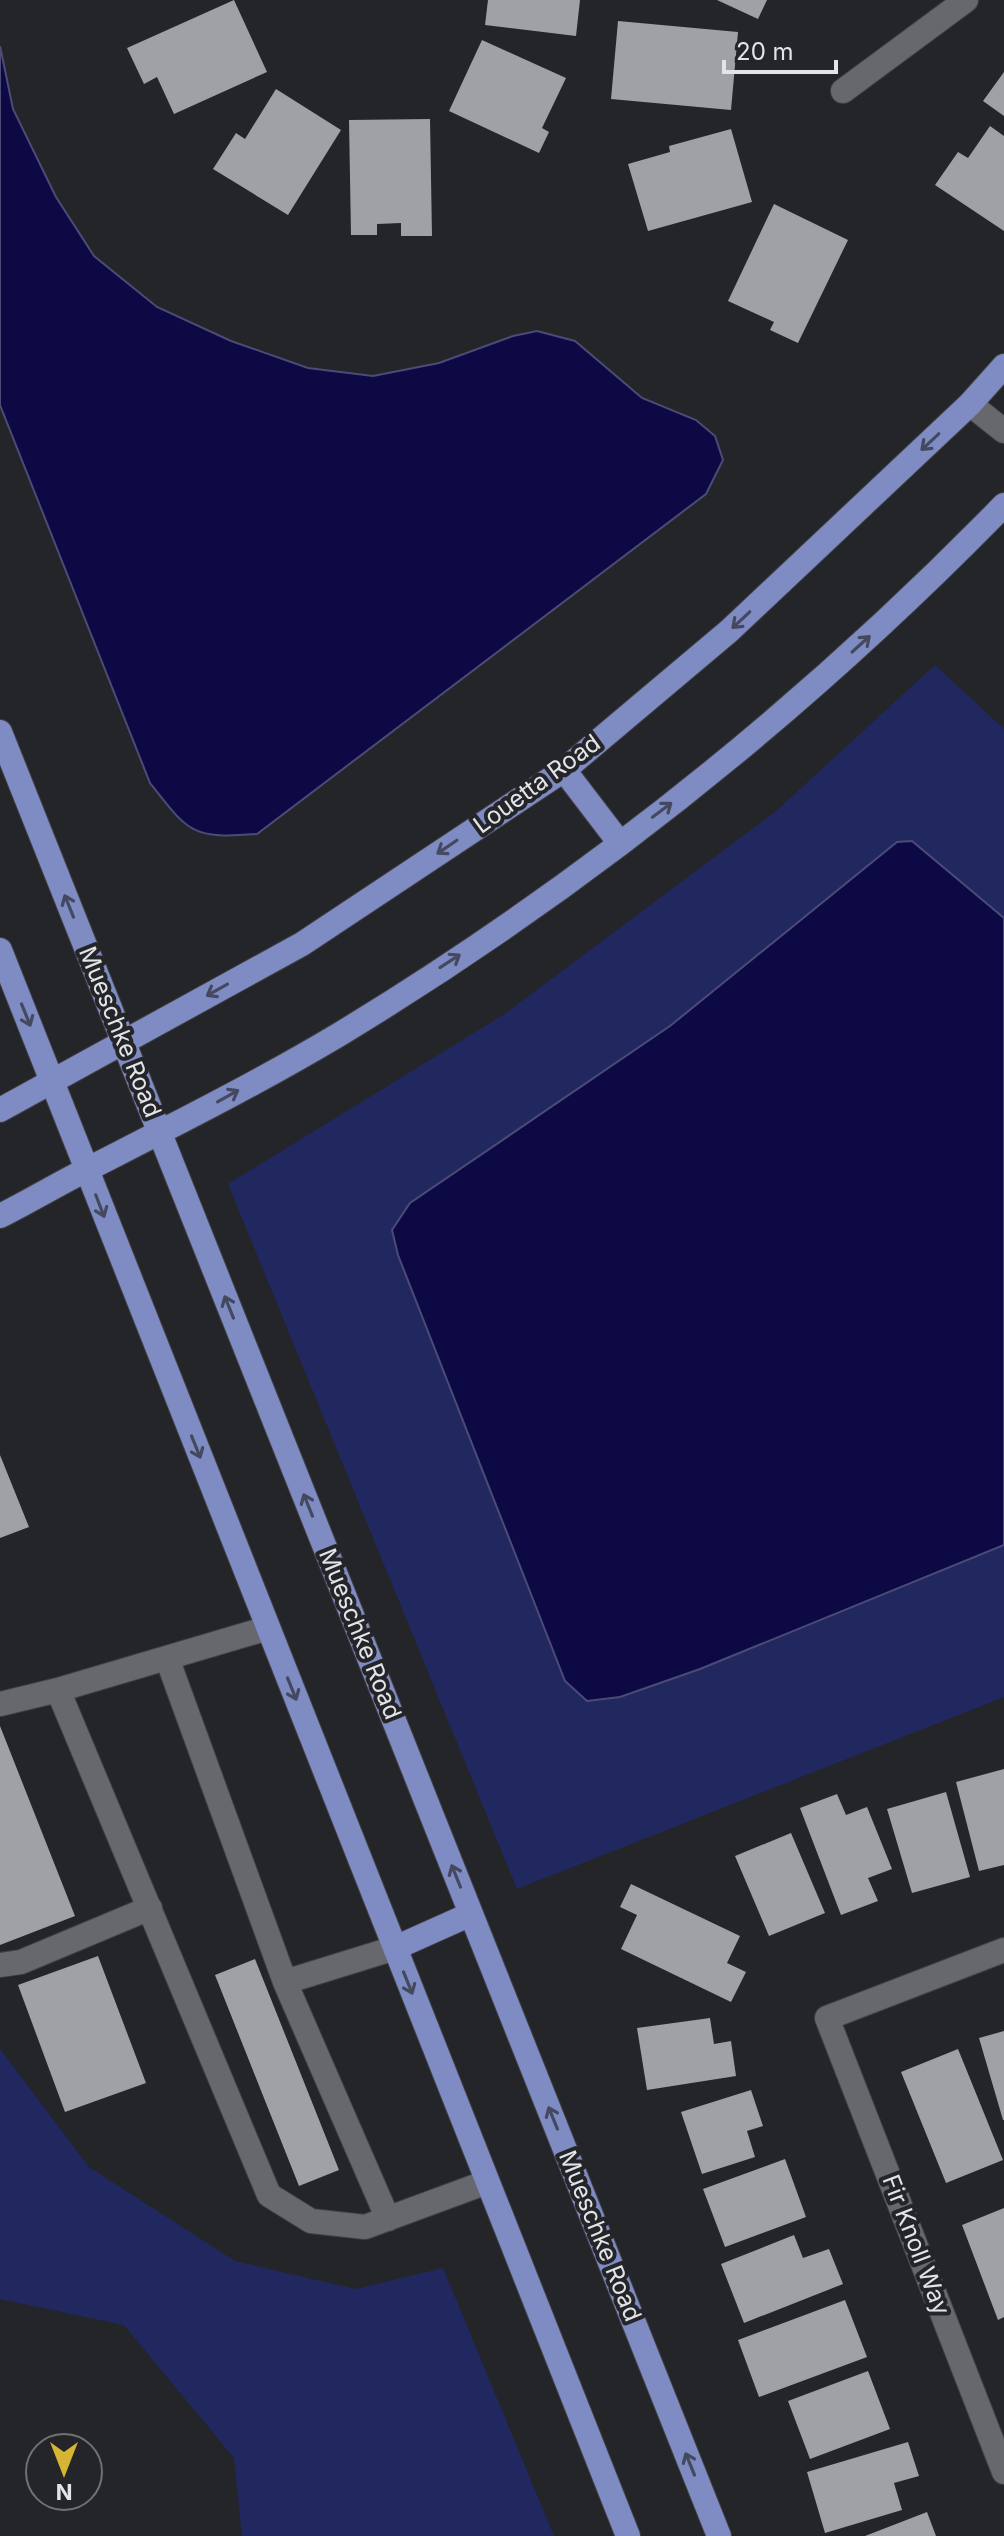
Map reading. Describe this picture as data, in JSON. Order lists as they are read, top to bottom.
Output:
{
  "streets": {
    "main road": ["Louetta Road", "Mueschke Road"],
    "street": ["Fir Knoll Way"]
  },
  "crossings": [
    ["Louetta Road", "Mueschke Road"]
  ],
  "scale_bar": "20 m",
  "north": "bottom"
}
